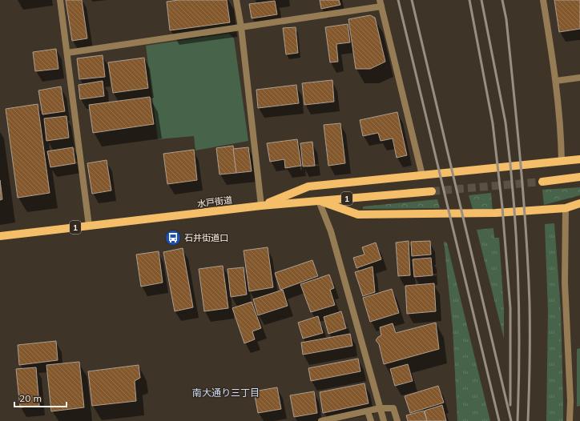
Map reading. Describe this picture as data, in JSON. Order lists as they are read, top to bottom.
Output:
{
  "streets": {
    "main road": ["1", "水戸街道"]
  },
  "districts": ["南大通り三丁目"],
  "places": {
    "bus stop": ["石井街道口"]
  },
  "scale_bar": "20 m"
}
